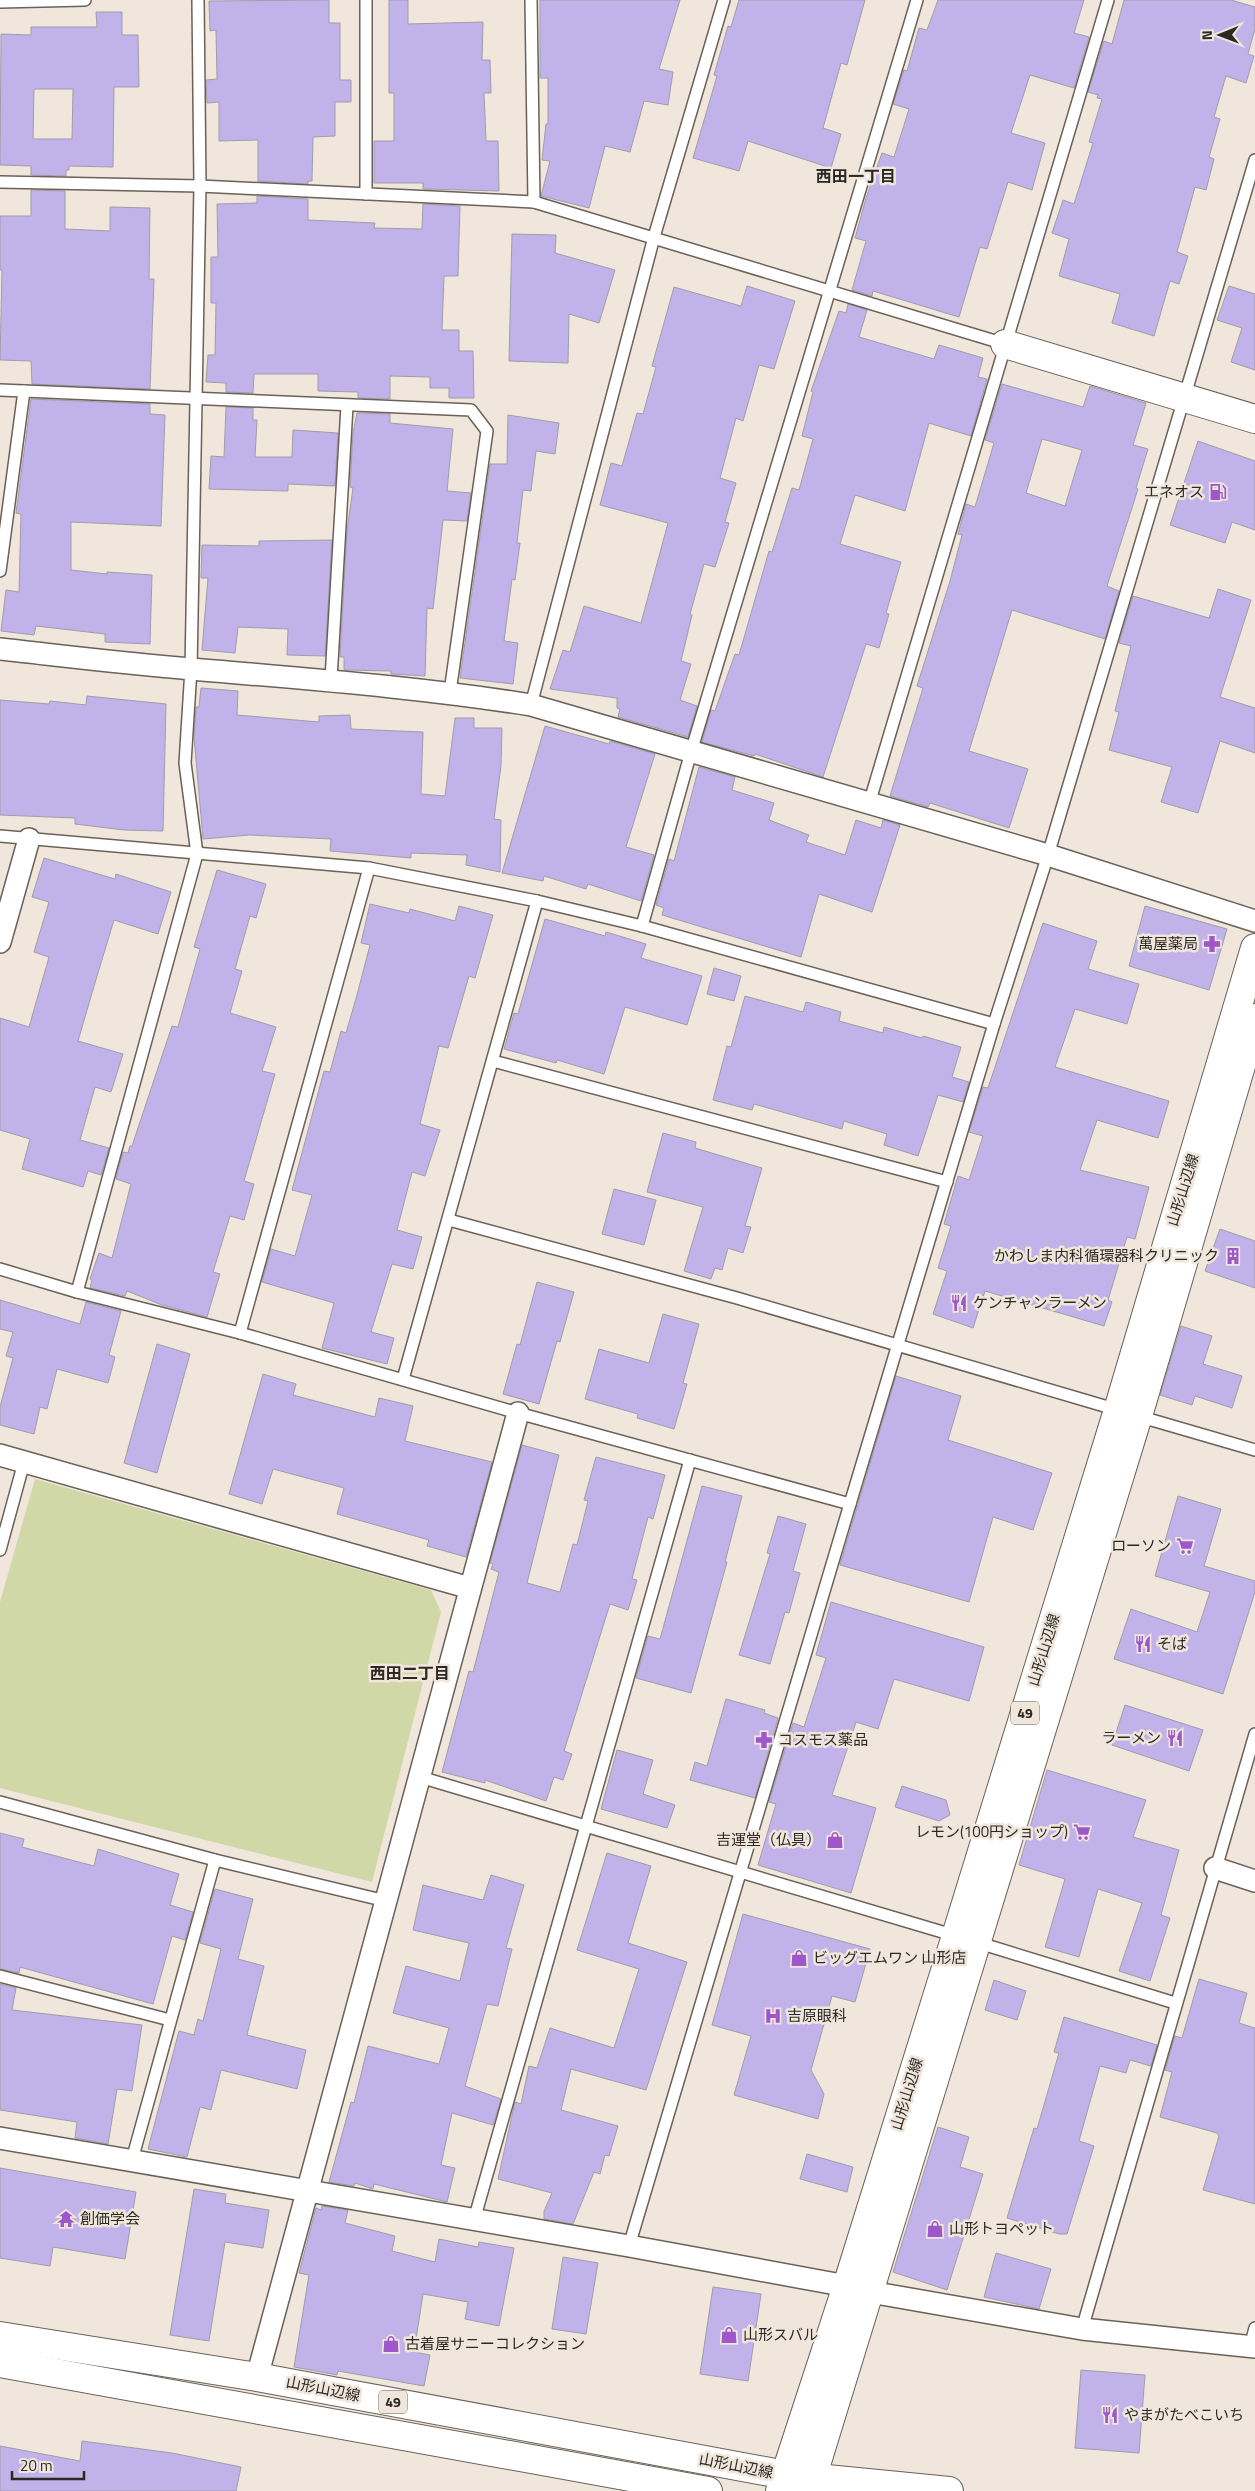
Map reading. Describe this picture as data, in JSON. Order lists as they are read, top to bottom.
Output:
{
  "streets": {
    "main road": ["山形山辺線", "49"]
  },
  "districts": ["西田一丁目", "西田二丁目"],
  "places": {
    "fuel station": ["エネオス"],
    "pharmacy": ["萬屋薬局", "コスモス薬品"],
    "building": ["かわしま内科循環器科クリニック"],
    "restaurant": [
      "ケンチャンラーメン",
      "そば",
      "ラーメン",
      "やまがたべこいち"
    ],
    "supermarket": ["ローソン", "レモン(100円ショップ)"],
    "shop": [
      "吉運堂（仏具）",
      "ビッグエムワン 山形店",
      "山形トヨペット",
      "山形スバル",
      "古着屋サニーコレクション"
    ],
    "hospital": ["吉原眼科"],
    "temple": ["創価学会"]
  },
  "scale_bar": "20 m",
  "north": "left"
}
